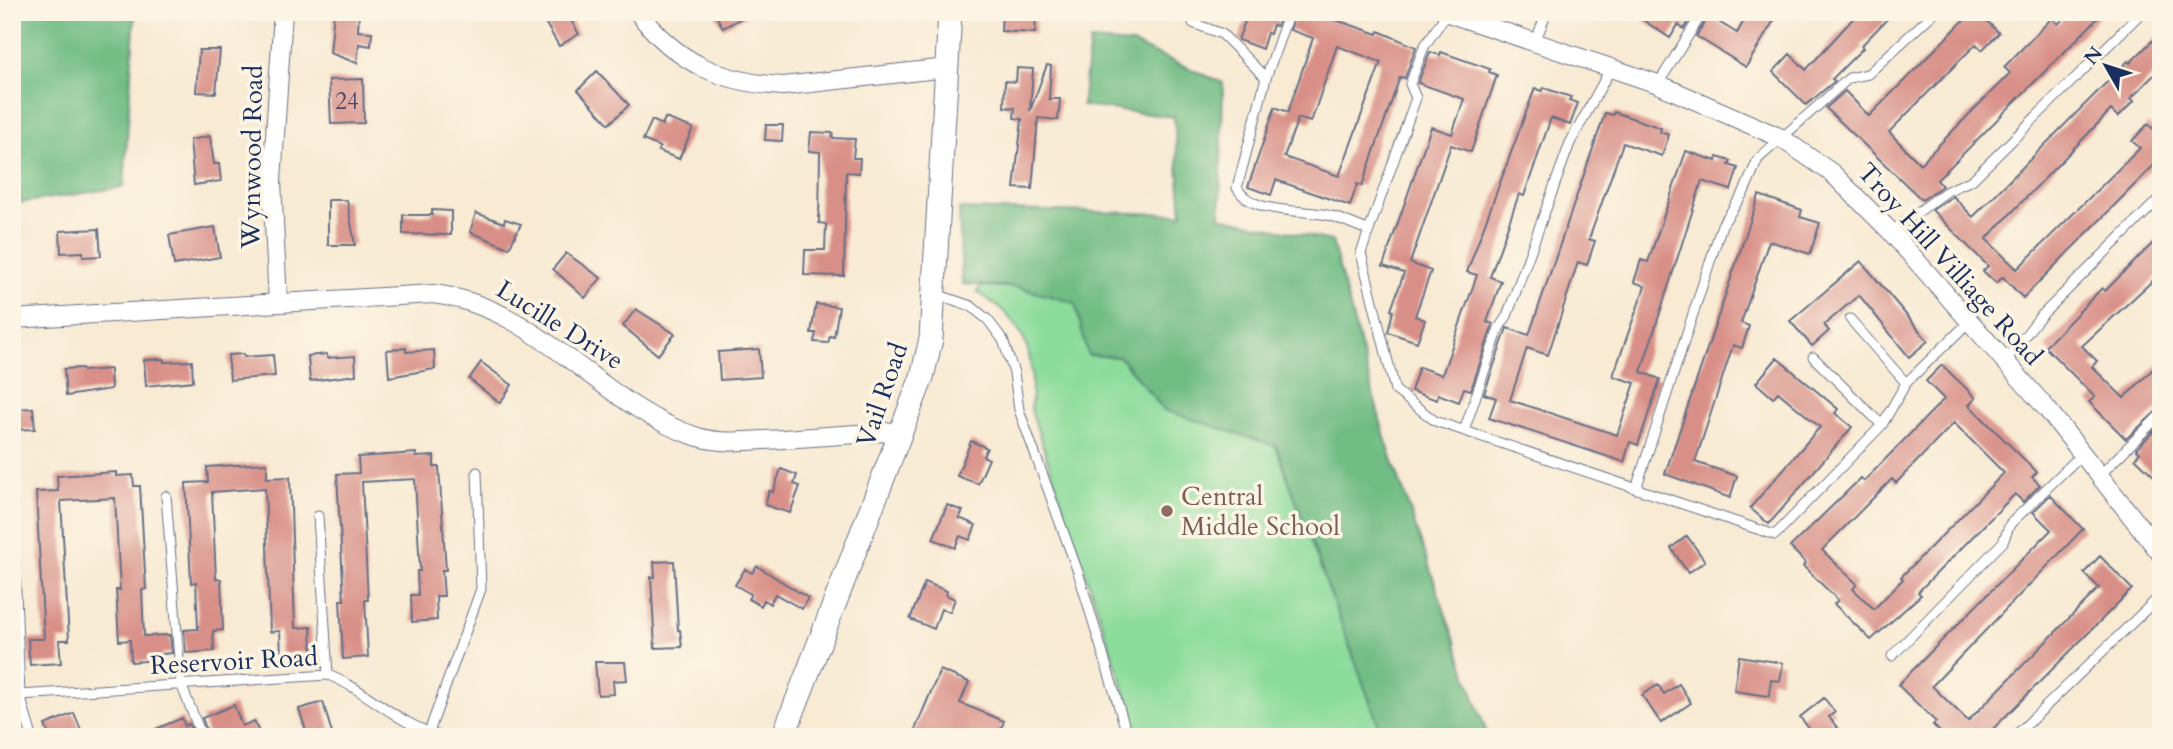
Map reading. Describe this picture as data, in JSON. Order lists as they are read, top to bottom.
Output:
{
  "streets": {
    "street": [
      "Wynwood Road",
      "Troy Hill Villiage Road",
      "Lucille Drive",
      "Vail Road"
    ],
    "lane": ["Reservoir Road"]
  },
  "crossings": [
    ["Wynwood Road", "Lucille Drive"],
    ["Lucille Drive", "Vail Road"]
  ],
  "places": ["Central Middle School"],
  "house_numbers": ["24"],
  "north": "top left"
}
